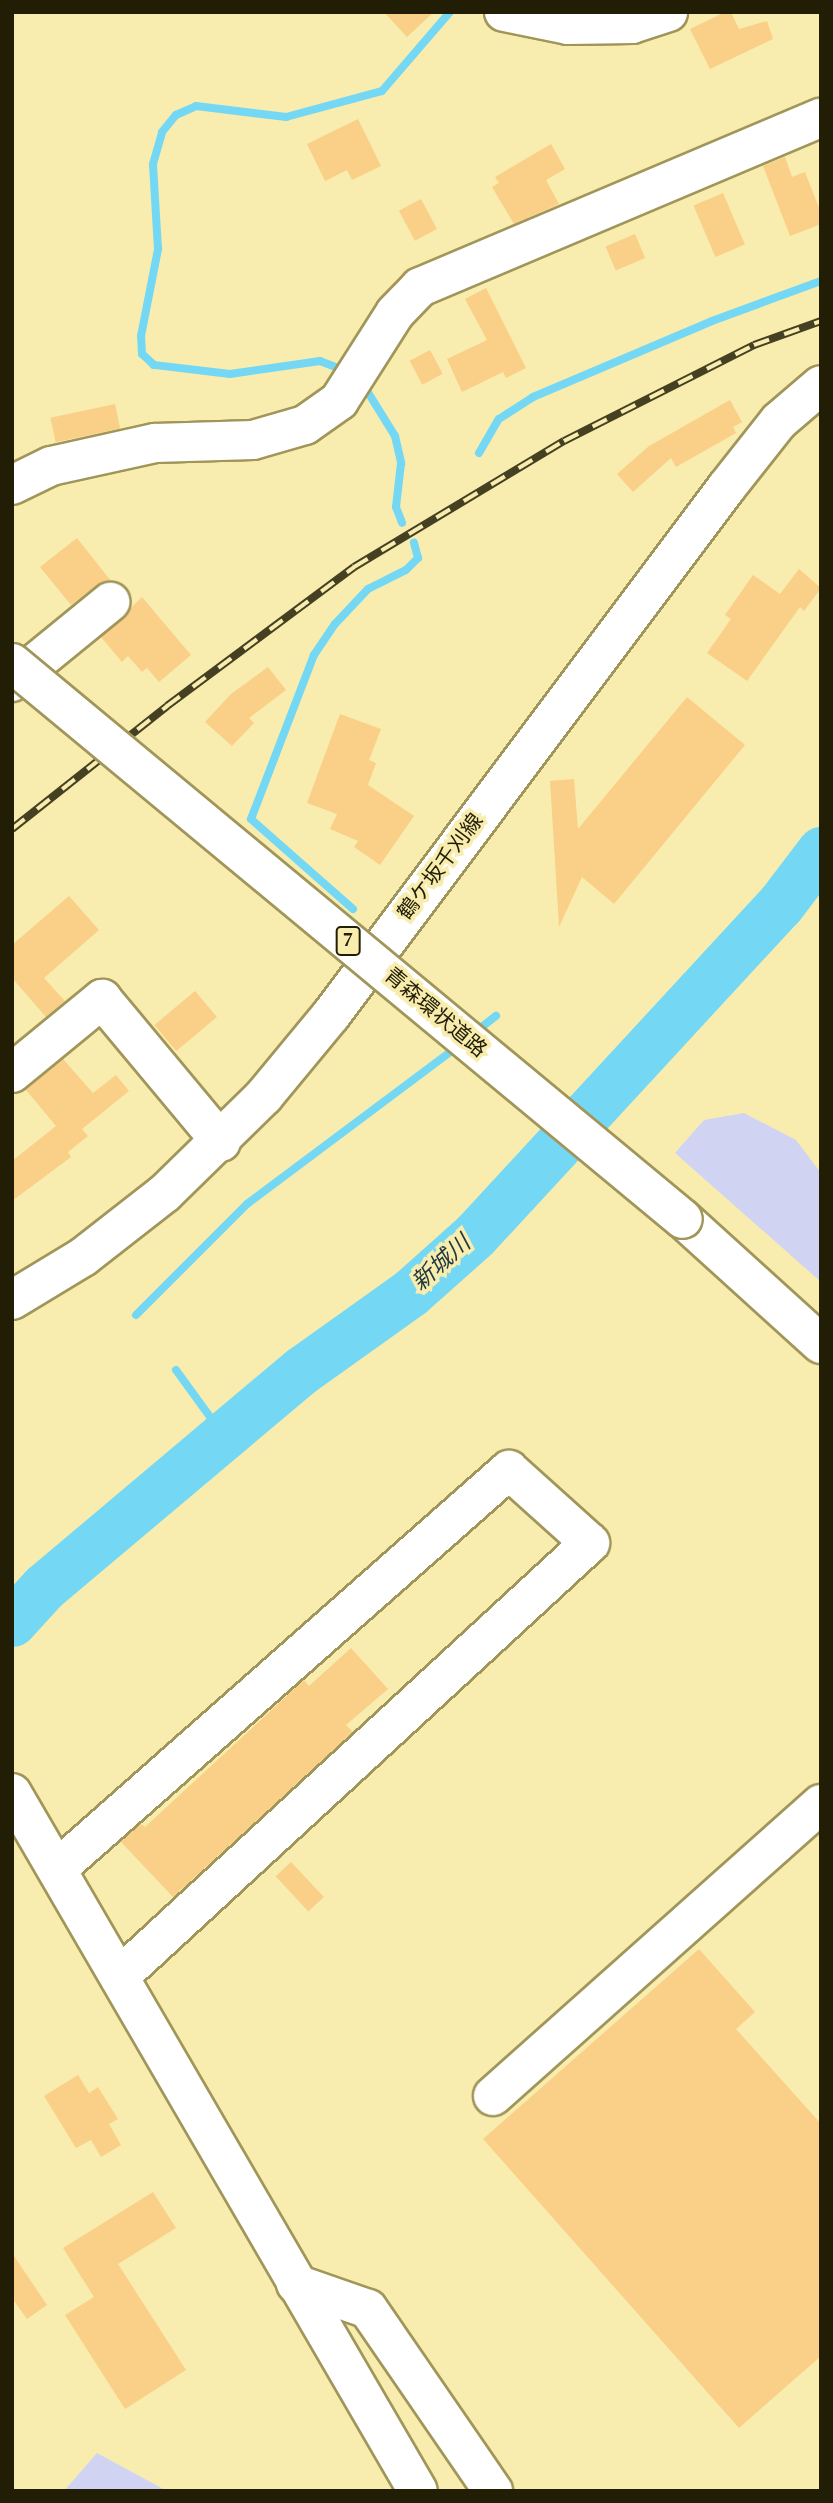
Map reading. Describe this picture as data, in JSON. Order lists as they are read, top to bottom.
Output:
{
  "streets": {
    "main road": ["鶴ケ坂千刈線", "7", "青森環状道路"]
  },
  "water": ["新城川"]
}
